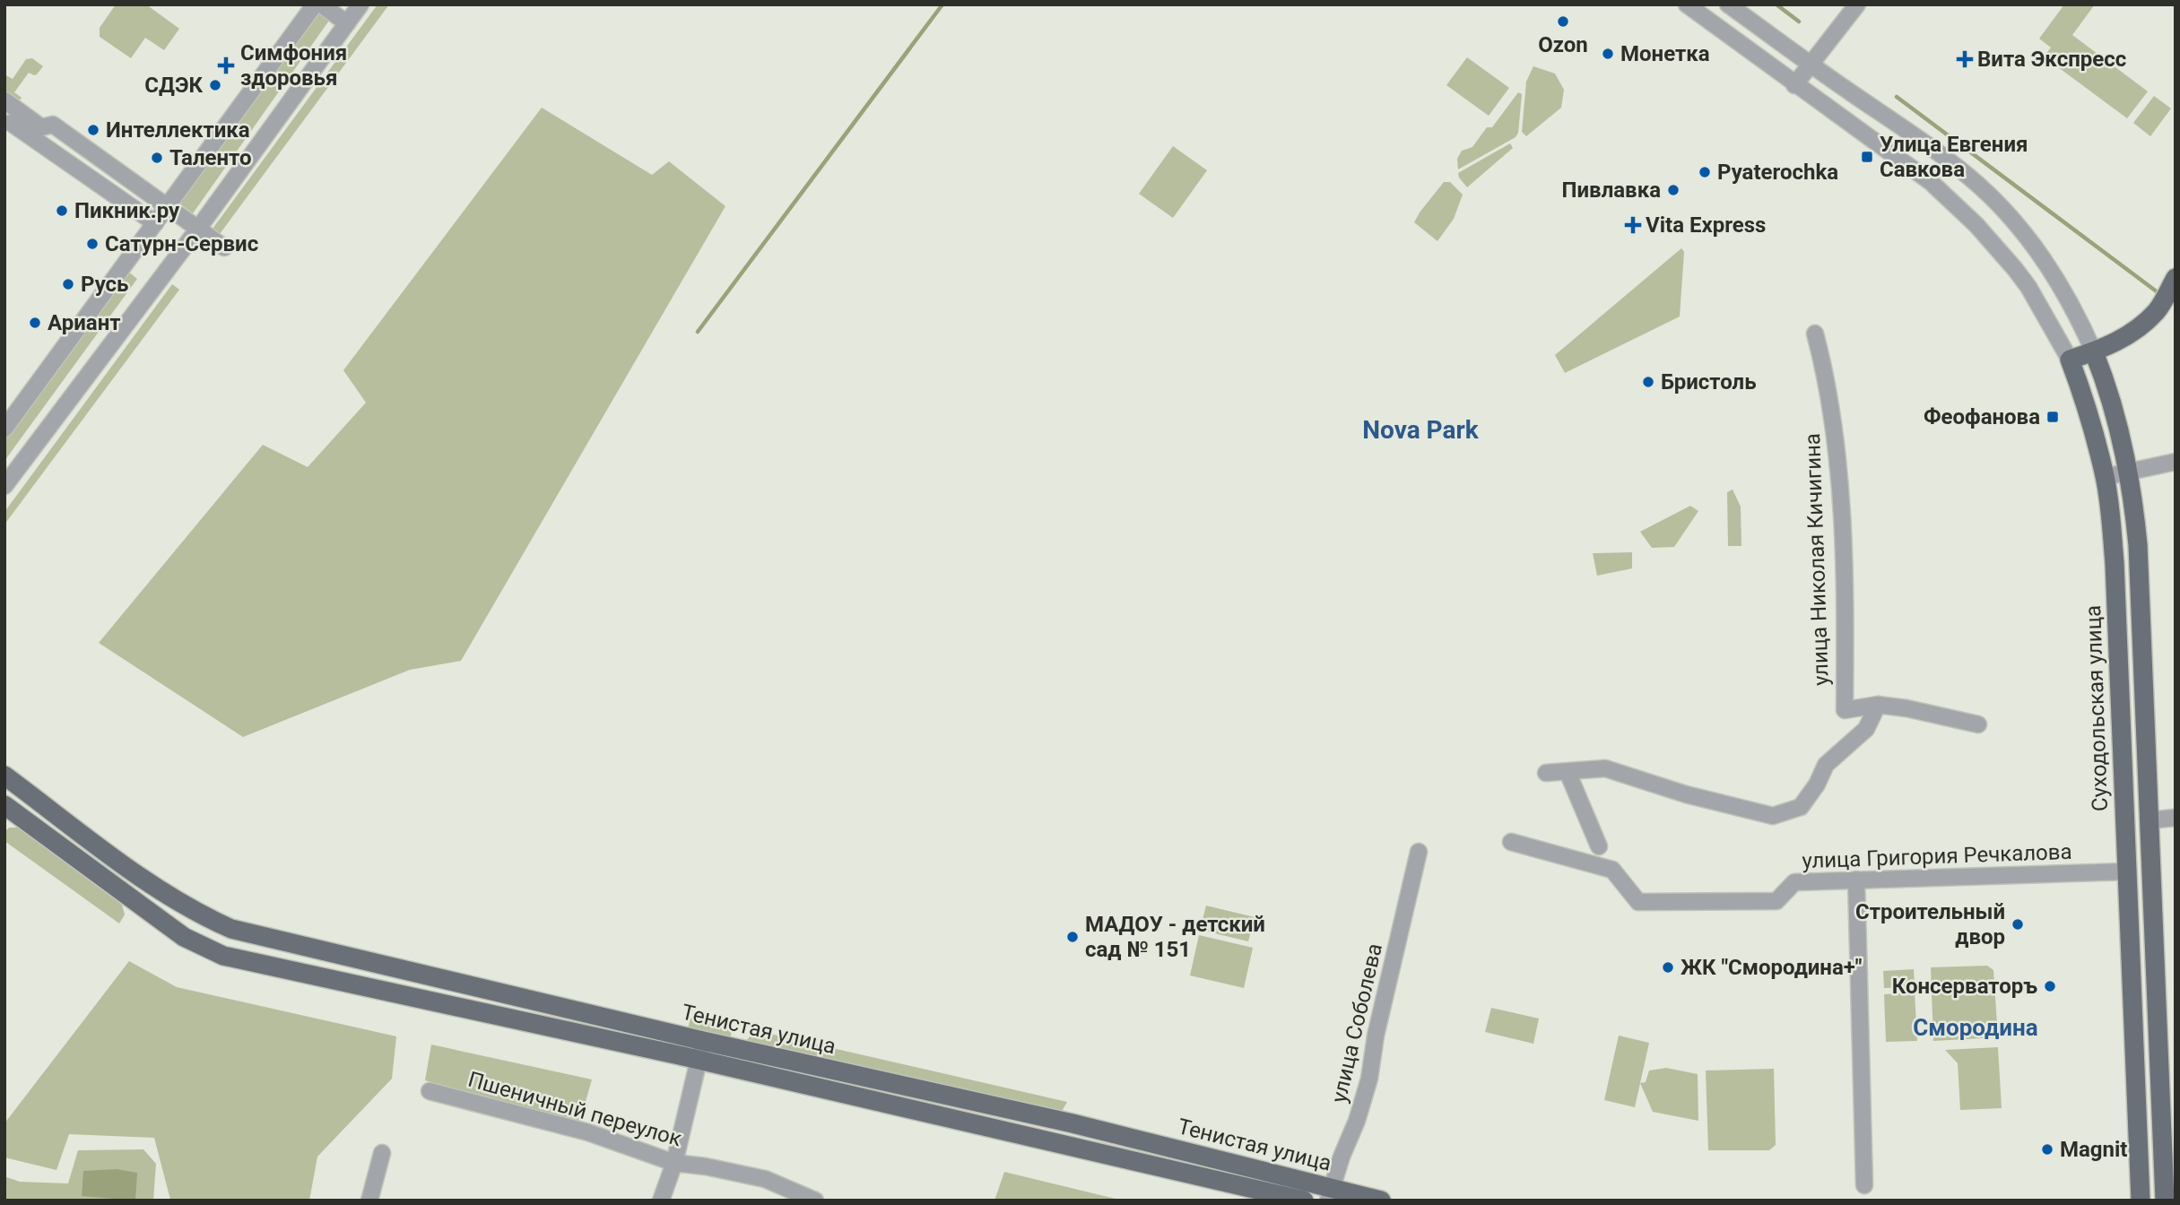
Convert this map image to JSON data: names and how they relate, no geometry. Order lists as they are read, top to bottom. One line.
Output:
{"streets":{"main road":["Суходольская улица","Тенистая улица"],"street":["улица Николая Кичигина","улица Григория Речкалова","улица Соболева","Пшеничный переулок"]},"crossings":[["Суходольская улица","улица Григория Речкалова"],["улица Соболева","Тенистая улица"]],"districts":["Nova Park","Смородина"],"places":{"other":["Ozon","Монетка","СДЭК","Интеллектика","Таленто","Pyaterochka","Пивлавка","Пикник.ру","Сатурн-Сервис","Русь","Ариант","Бристоль","Строительный двор","МАДОУ - детский сад № 151","ЖК \"Смородина+\"","Консерваторъ","Magnit"],"health":["Вита Экспресс","Симфония здоровья","Vita Express"],"transit":["Улица Евгения Савкова","Феофанова"]}}
